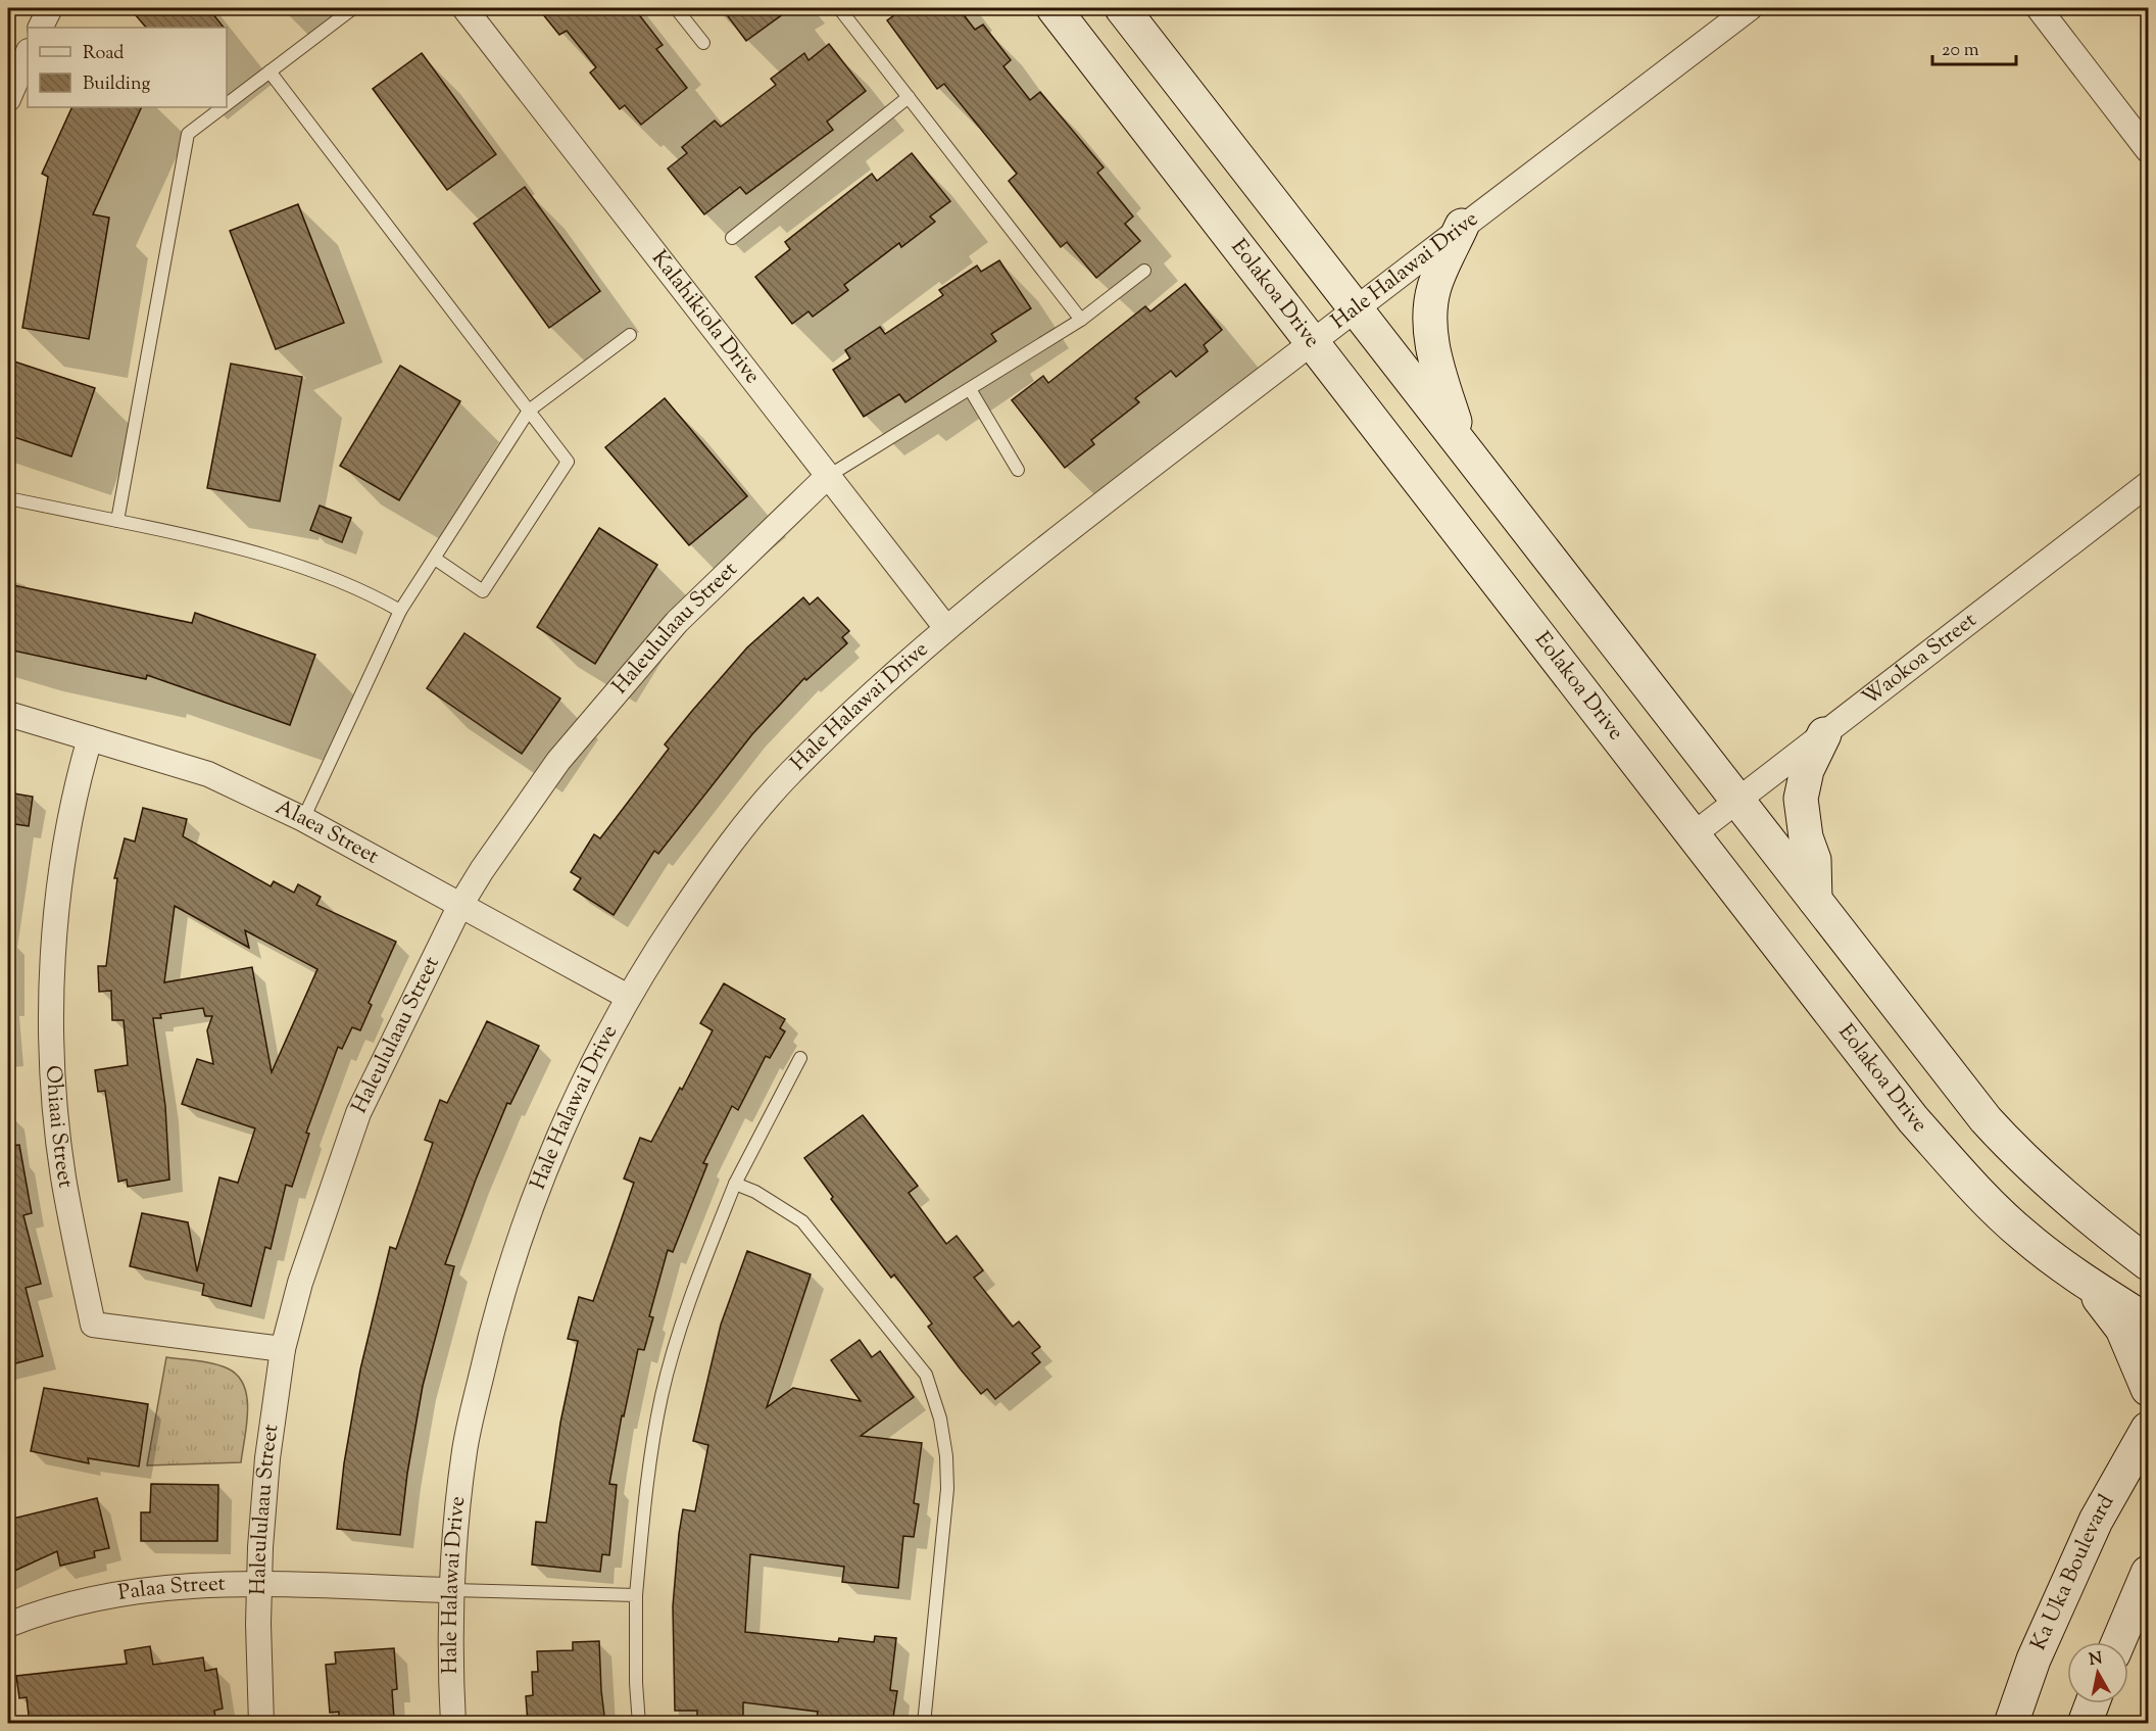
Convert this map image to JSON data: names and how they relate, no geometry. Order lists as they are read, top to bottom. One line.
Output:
{"streets":{"street":["Hale Halawai Drive","Eolakoa Drive","Kalahikiola Drive","Haleululaau Street","Waokoa Street","Alaea Street","Ohiaai Street","Ka Uka Boulevard","Palaa Street"]},"crossings":[["Hale Halawai Drive","Eolakoa Drive"],["Hale Halawai Drive","Kalahikiola Drive"],["Hale Halawai Drive","Alaea Street"],["Hale Halawai Drive","Palaa Street"],["Eolakoa Drive","Waokoa Street"],["Kalahikiola Drive","Haleululaau Street"],["Haleululaau Street","Alaea Street"],["Haleululaau Street","Ohiaai Street"],["Haleululaau Street","Palaa Street"],["Alaea Street","Ohiaai Street"]],"legend":["Road","Building"],"scale_bar":"20 m","north":"top"}
